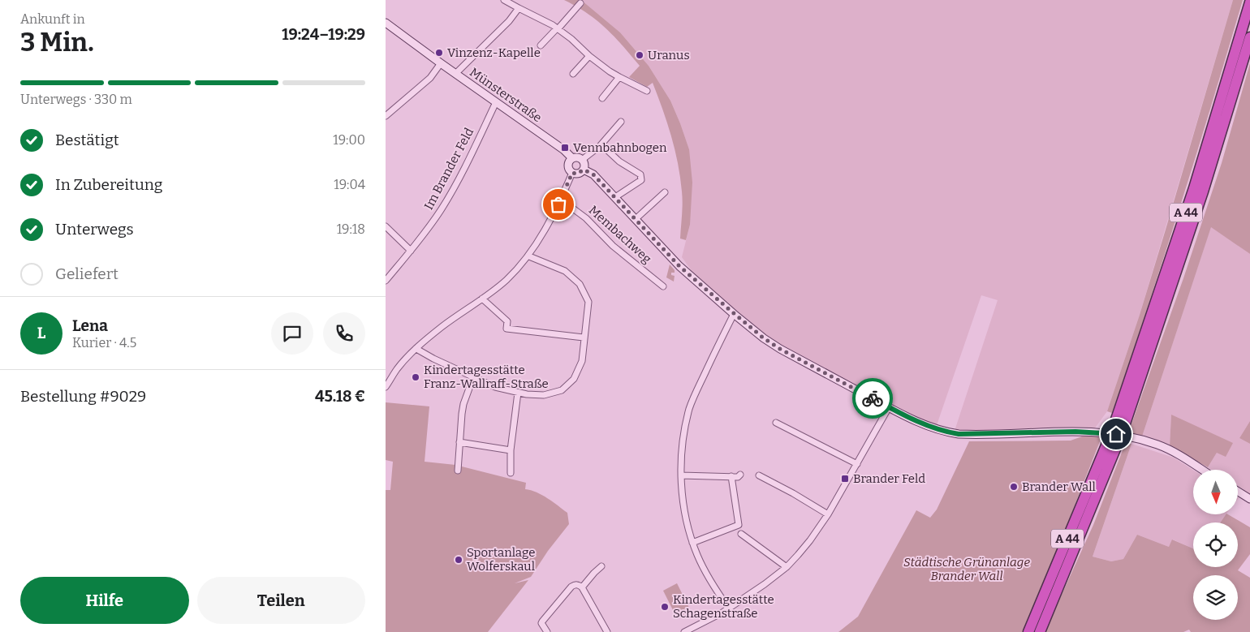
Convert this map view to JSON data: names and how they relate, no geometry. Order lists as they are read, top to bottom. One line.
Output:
{"streets":{"highway":["A 44"],"street":["Münsterstraße","Im Brander Feld","Membachweg"]},"crossings":[["Münsterstraße","Im Brander Feld"]],"parks":["Städtische Grünanlage Brander Wall"],"places":{"other":["Vinzenz-Kapelle","Uranus","Kindertagesstätte Franz-Wallraff-Straße","Brander Wall","Sportanlage Wolferskaul","Kindertagesstätte Schagenstraße"],"transit":["Vennbahnbogen","Brander Feld"]},"north":"bottom","page":{"heading":["3 Min.","Ankunft in","19:24–19:29"],"panel":["Lena","Kurier · 4.5","Bestellung #9029","45.18 €"],"bar":"Unterwegs · 330 m","list":[["Bestätigt","19:00"],["In Zubereitung","19:04"],["Unterwegs","19:18"],"Geliefert"],"round":"L","buttons":["Hilfe","Teilen"]}}
